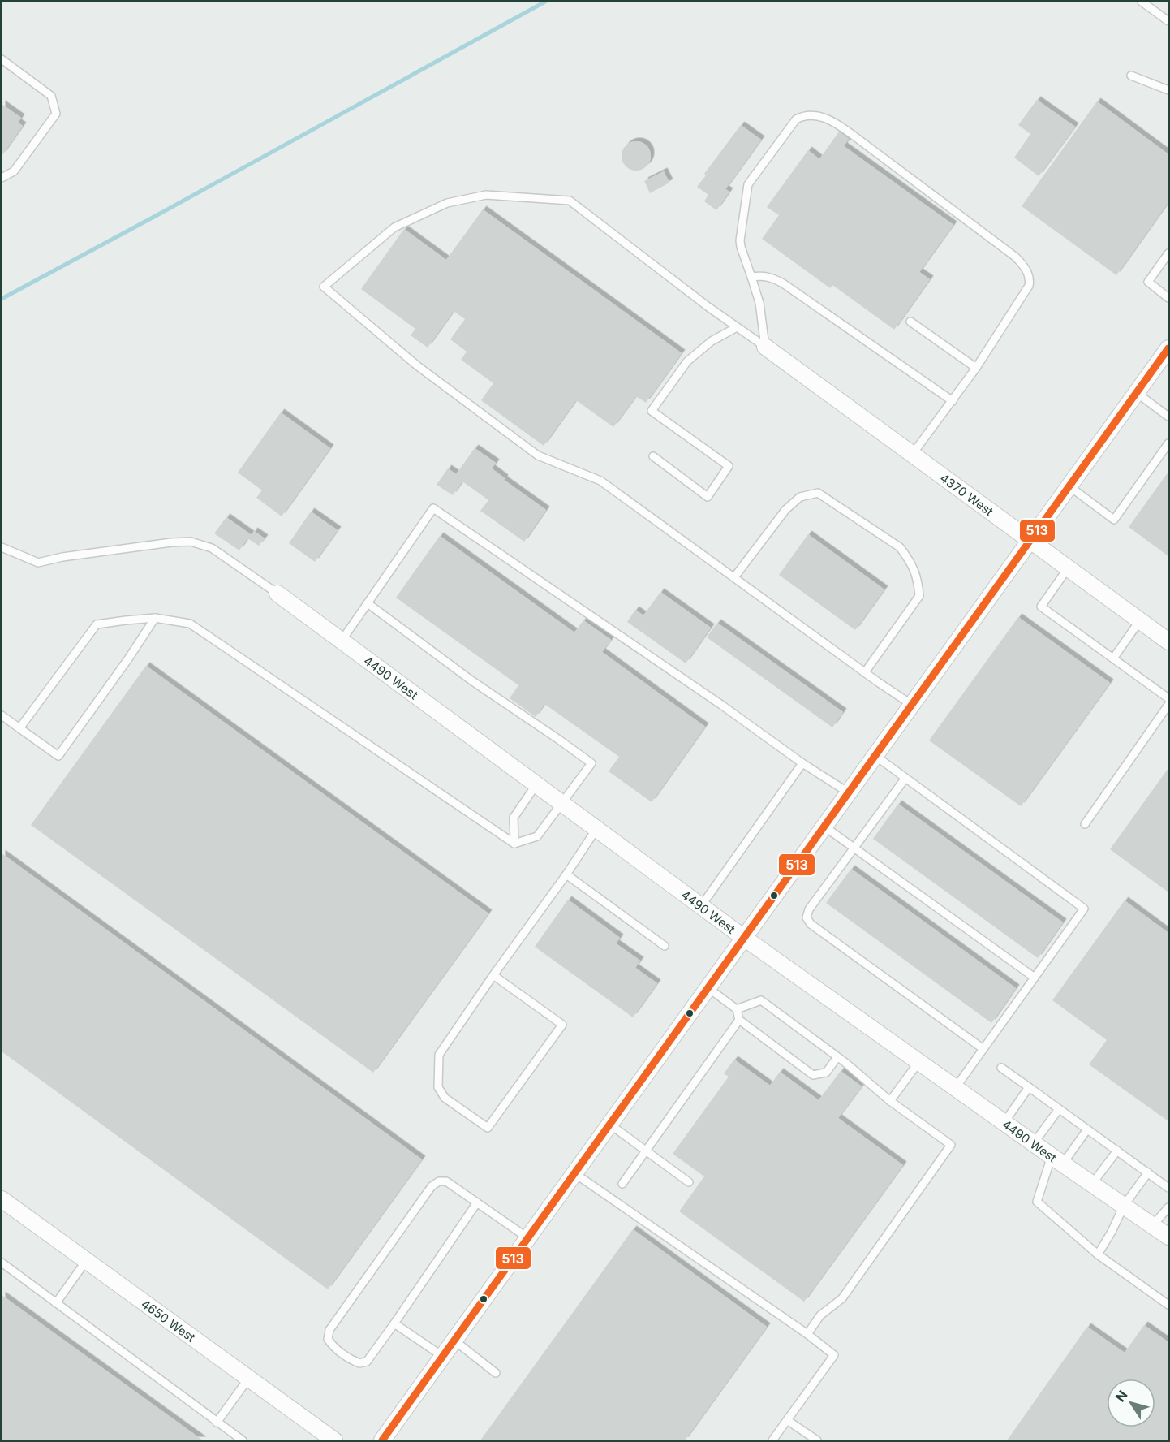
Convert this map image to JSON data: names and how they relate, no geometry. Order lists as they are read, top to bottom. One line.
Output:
{"streets":{"street":["4370 West","4490 West","4650 West"]},"lines":["transit line 513"],"north":"top left"}
